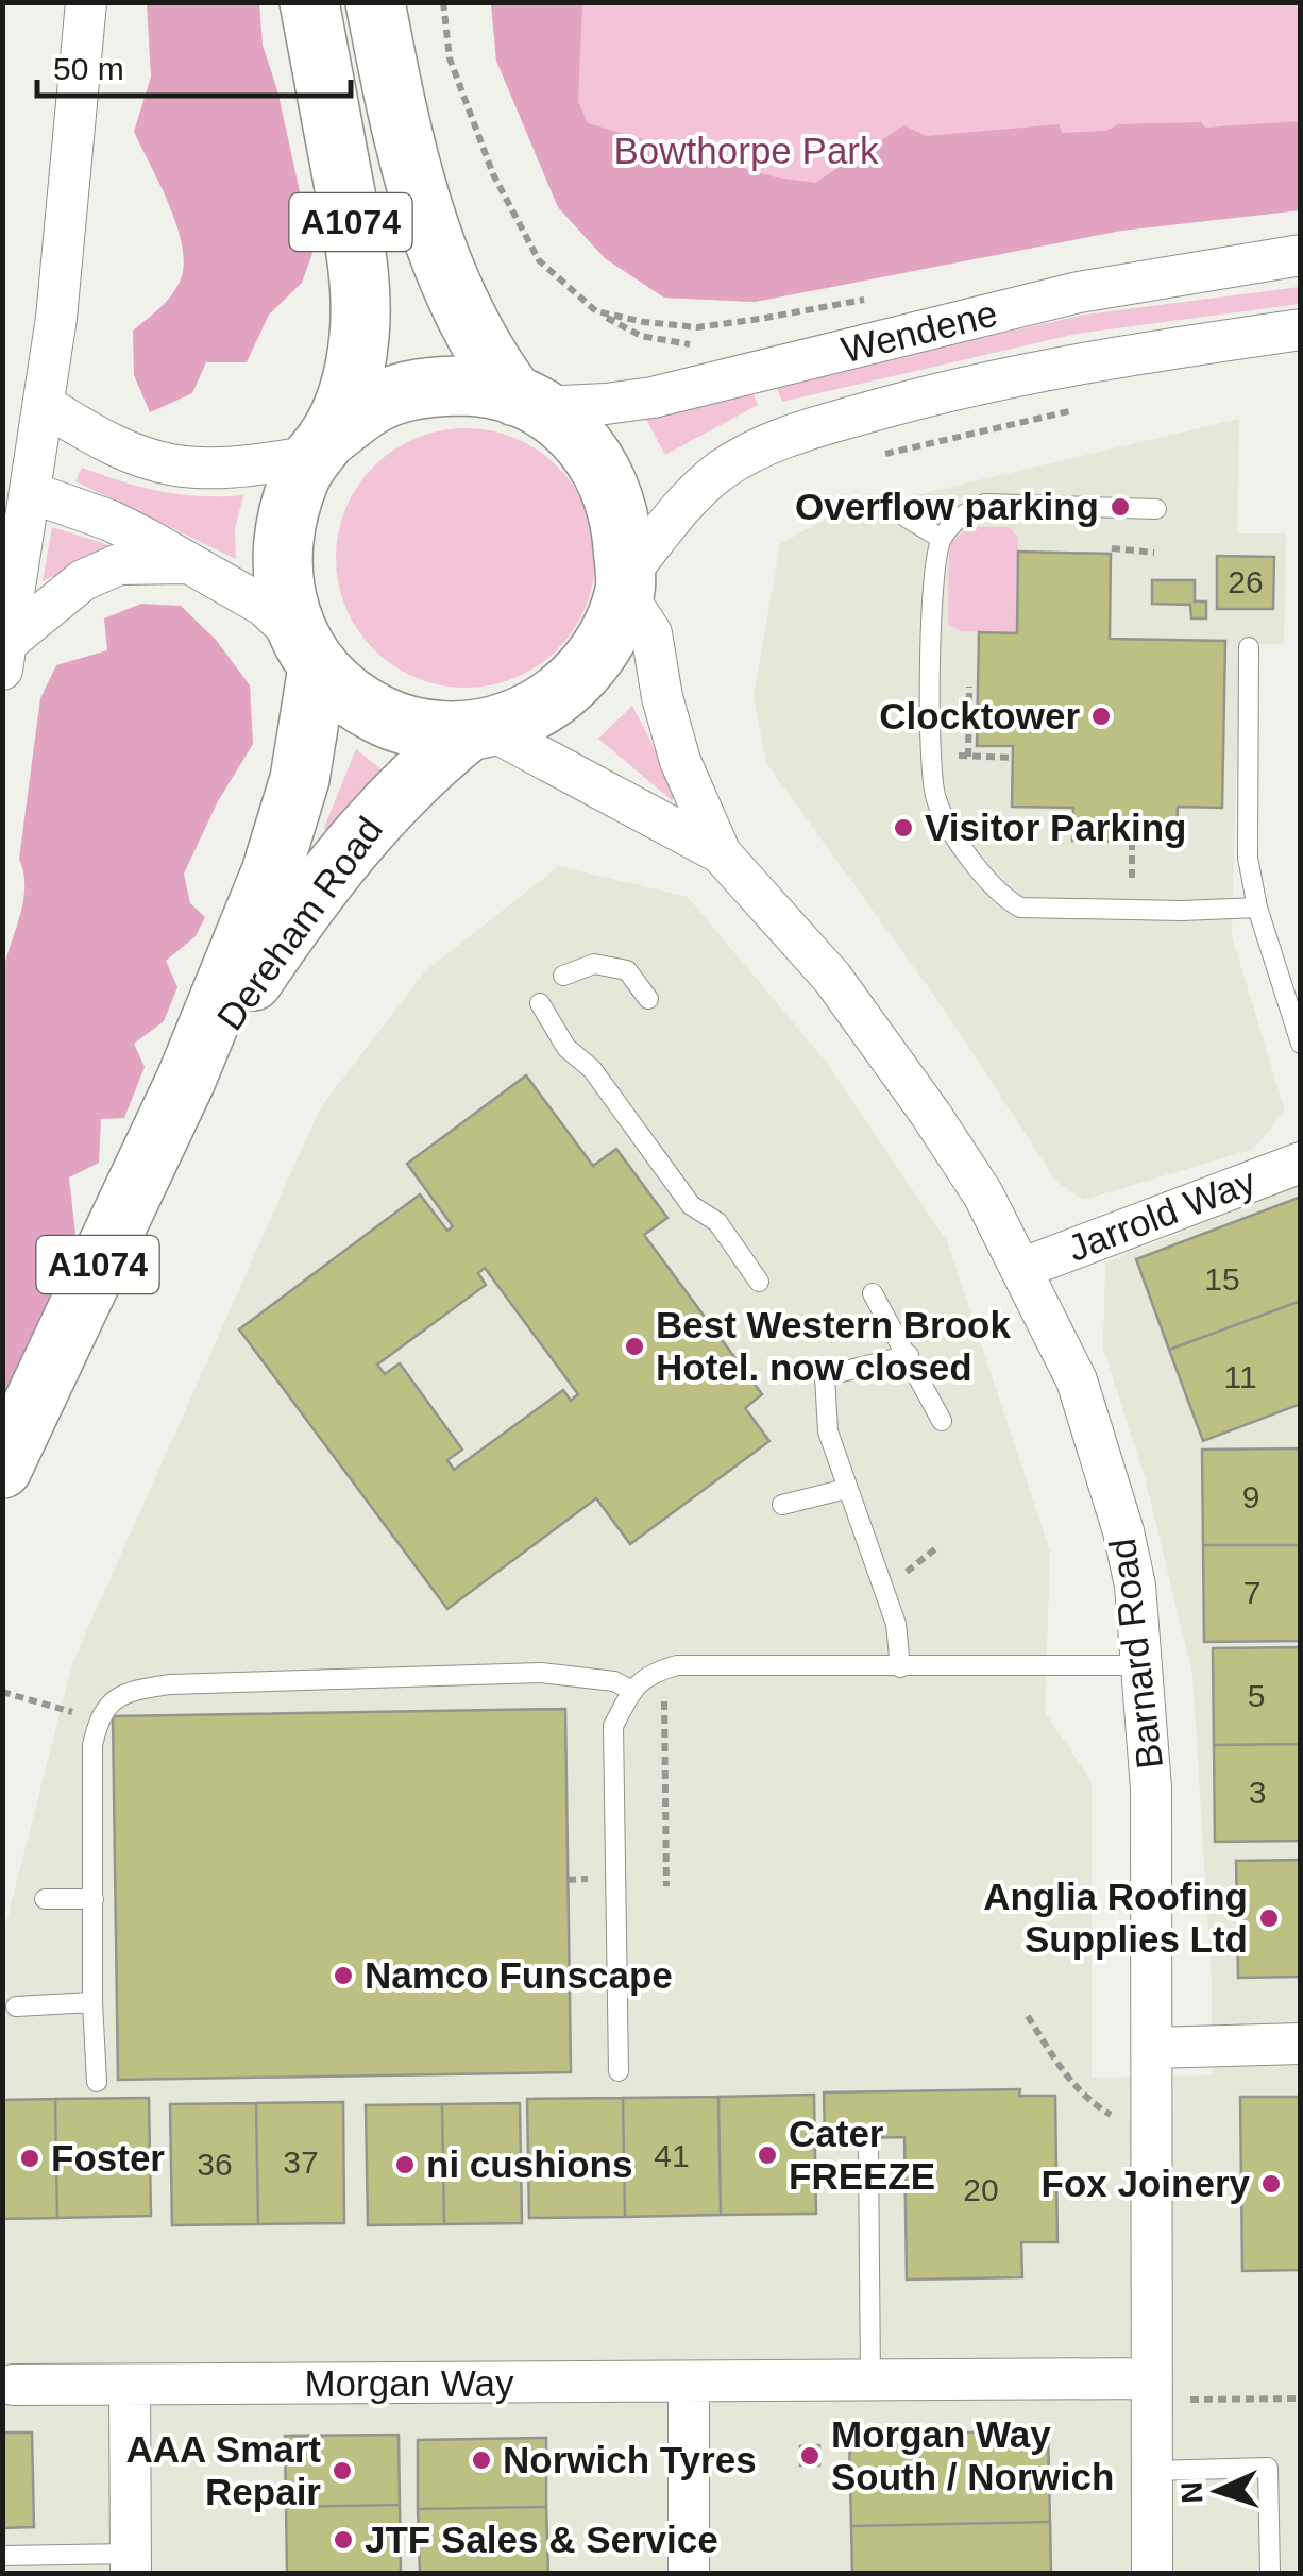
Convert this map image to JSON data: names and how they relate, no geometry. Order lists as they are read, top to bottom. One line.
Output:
{"streets":{"highway":["A1074","Dereham Road"],"street":["Wendene","Jarrold Way","Barnard Road","Morgan Way"]},"crossings":[["Wendene","Dereham Road"],["Wendene","Barnard Road"],["Dereham Road","Barnard Road"],["Jarrold Way","Barnard Road"],["Barnard Road","Morgan Way"]],"parks":["Bowthorpe Park"],"places":["Overflow parking","Clocktower","Visitor Parking","Best Western Brook Hotel. now closed","Anglia Roofing Supplies Ltd","Namco Funscape","Cater FREEZE","Foster","ni cushions","Fox Joinery","Morgan Way South / Norwich","Norwich Tyres","AAA Smart Repair","JTF Sales & Service"],"house_numbers":["26","15","11","9","7","5","3","41","37","36","20"],"scale_bar":"50 m","north":"left"}
